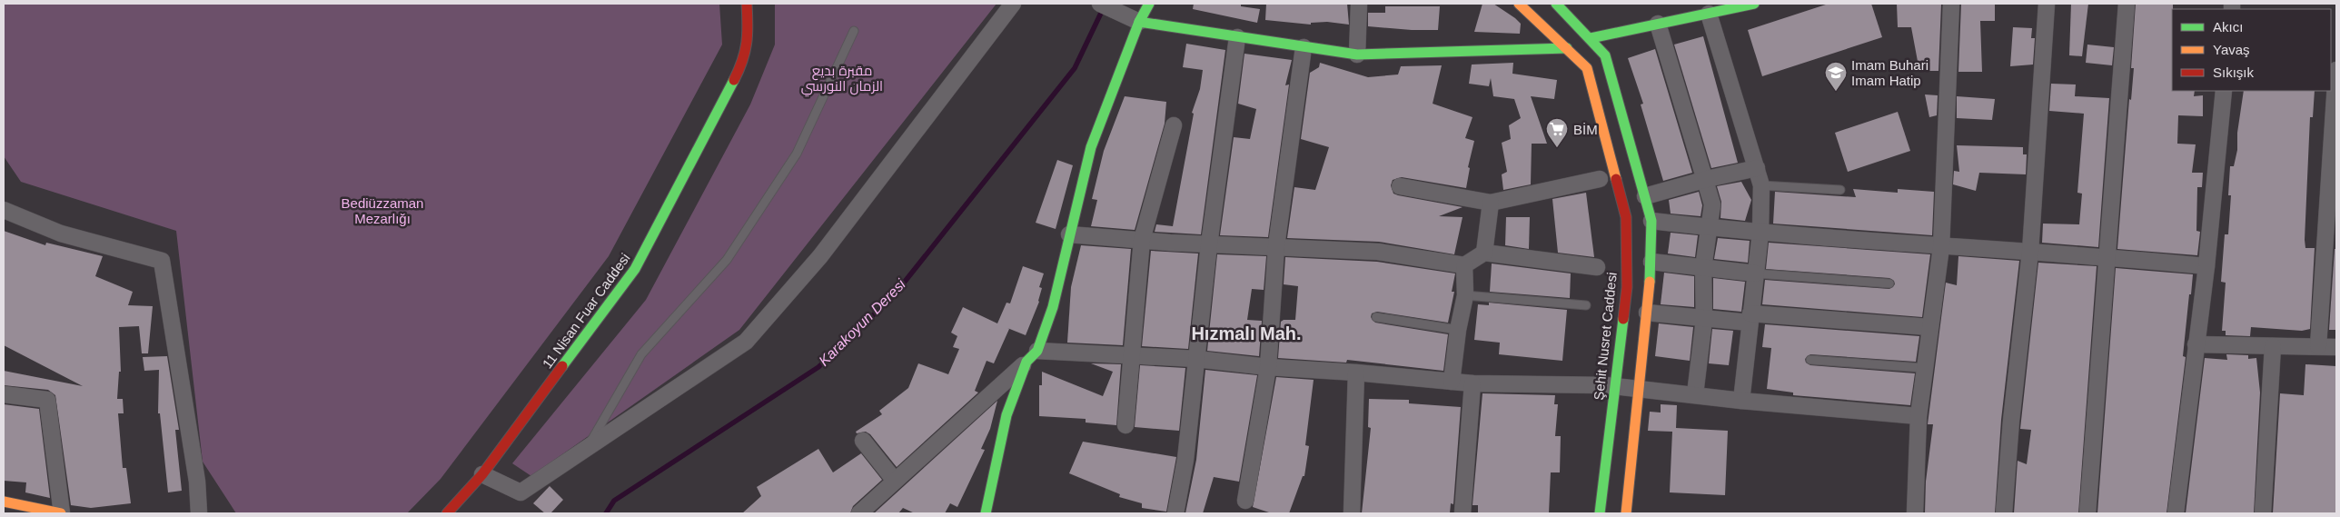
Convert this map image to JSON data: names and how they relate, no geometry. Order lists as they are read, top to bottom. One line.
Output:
{"streets":{"main road":["11 Nisan Fuar Caddesi","Şehit Nusret Caddesi"]},"districts":["Hızmalı Mah."],"water":["Karakoyun Deresi"],"parks":["مقبرة بديع الزمان النورسي","Bediüzzaman Mezarlığı"],"places":{"school or university":["Imam Buhari Imam Hatip"],"supermarket":["BİM"]},"legend":["Akıcı","Yavaş","Sıkışık"]}
